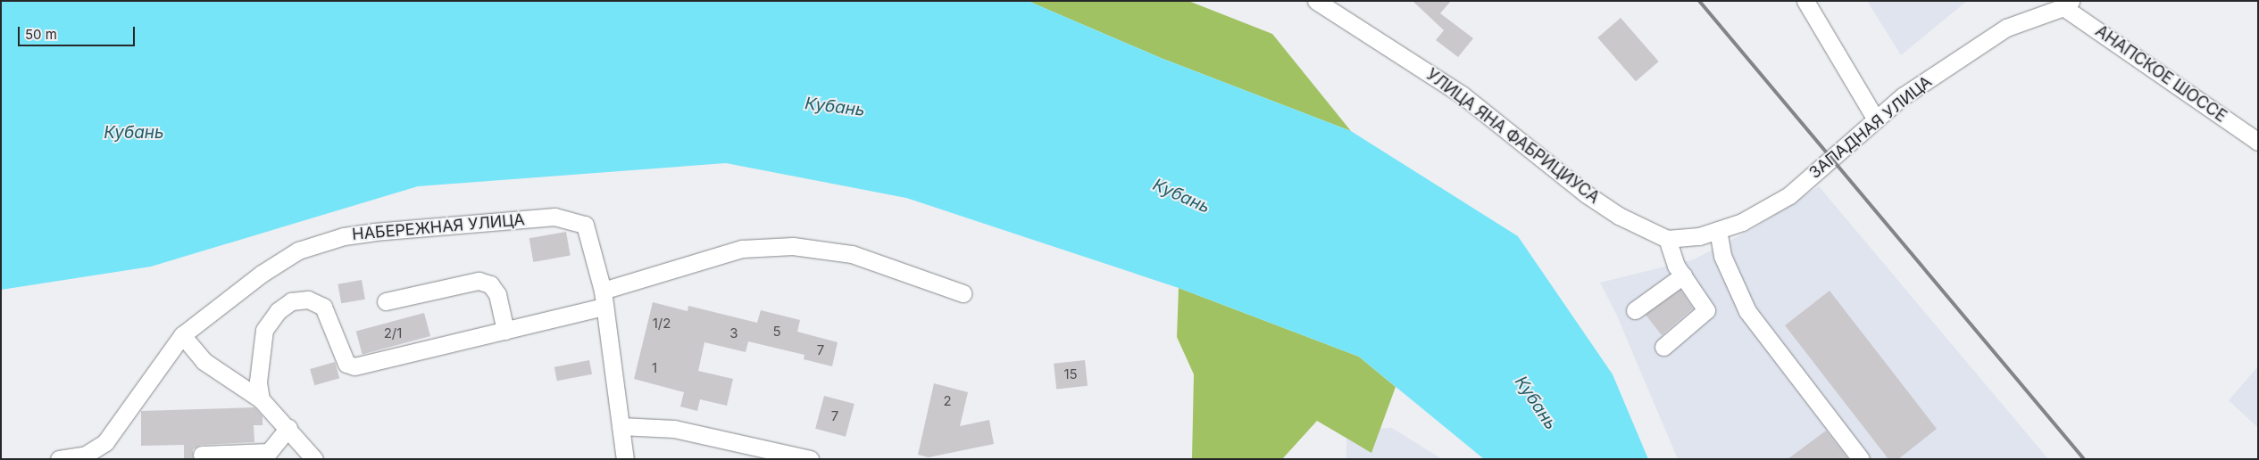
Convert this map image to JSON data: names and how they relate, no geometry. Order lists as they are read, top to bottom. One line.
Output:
{"streets":{"street":["АНАПСКОЕ ШОССЕ","ЗАПАДНАЯ УЛИЦА","УЛИЦА ЯНА ФАБРИЦИУСА","НАБЕРЕЖНАЯ УЛИЦА"]},"crossings":[["АНАПСКОЕ ШОССЕ","ЗАПАДНАЯ УЛИЦА"]],"water":["Кубань"],"house_numbers":["1/2","5","2/1","3","7","1","15","2","7"],"scale_bar":"50 m"}
